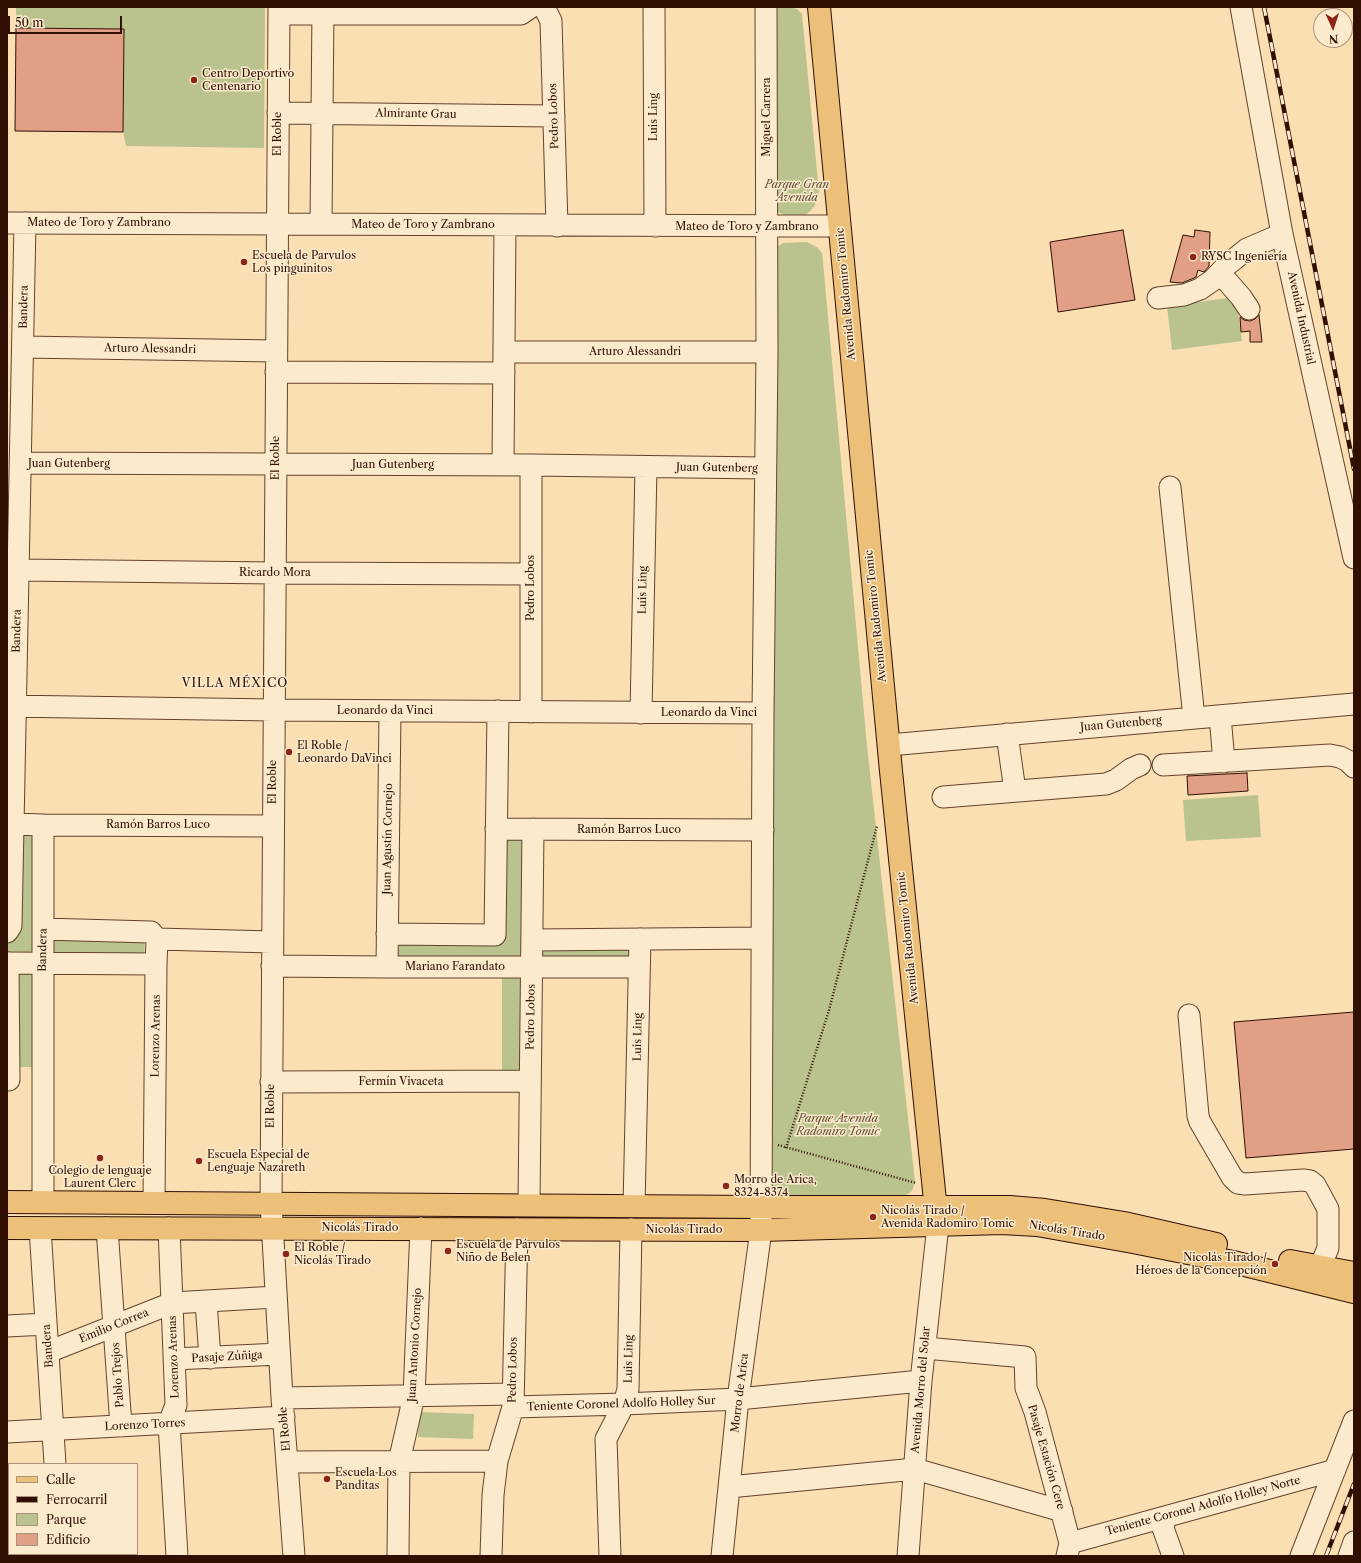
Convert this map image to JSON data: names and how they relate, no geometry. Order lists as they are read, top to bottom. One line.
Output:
{"streets":{"main road":["Avenida Radomiro Tomic","Nicolás Tirado"],"street":["Almirante Grau","Pedro Lobos","Luis Ling","Miguel Carrera","El Roble","Mateo de Toro y Zambrano","Bandera","Avenida Industrial","Arturo Alessandri","Juan Gutenberg","Ricardo Mora","Leonardo da Vinci","Ramón Barros Luco","Juan Agustín Cornejo","Mariano Farandato","Lorenzo Arenas","Fermín Vivaceta","Emilio Correa","Juan Antonio Cornejo","Pasaje Zúñiga","Pablo Trejos","Avenida Morro del Solar","Morro de Arica","Teniente Coronel Adolfo Holley Sur","Lorenzo Torres","Pasaje Estación Cere","Teniente Coronel Adolfo Holley Norte"]},"crossings":[["Almirante Grau","Pedro Lobos"],["Almirante Grau","El Roble"],["Pedro Lobos","Mateo de Toro y Zambrano"],["Pedro Lobos","Juan Gutenberg"],["Pedro Lobos","Ricardo Mora"],["Pedro Lobos","Leonardo da Vinci"],["Pedro Lobos","Ramón Barros Luco"],["Pedro Lobos","Mariano Farandato"],["Pedro Lobos","Fermín Vivaceta"],["Pedro Lobos","Nicolás Tirado"],["Pedro Lobos","Teniente Coronel Adolfo Holley Sur"],["Luis Ling","Mateo de Toro y Zambrano"],["Luis Ling","Juan Gutenberg"],["Luis Ling","Leonardo da Vinci"],["Luis Ling","Mariano Farandato"],["Luis Ling","Nicolás Tirado"],["Luis Ling","Teniente Coronel Adolfo Holley Sur"],["Miguel Carrera","Mateo de Toro y Zambrano"],["El Roble","Mateo de Toro y Zambrano"],["El Roble","Arturo Alessandri"],["El Roble","Juan Gutenberg"],["El Roble","Ricardo Mora"],["El Roble","Leonardo da Vinci"],["El Roble","Ramón Barros Luco"],["El Roble","Mariano Farandato"],["El Roble","Fermín Vivaceta"],["El Roble","Nicolás Tirado"],["El Roble","Emilio Correa"],["El Roble","Pasaje Zúñiga"],["El Roble","Teniente Coronel Adolfo Holley Sur"],["El Roble","Lorenzo Torres"],["Mateo de Toro y Zambrano","Avenida Radomiro Tomic"],["Mateo de Toro y Zambrano","Bandera"],["Avenida Radomiro Tomic","Juan Gutenberg"],["Avenida Radomiro Tomic","Nicolás Tirado"],["Avenida Radomiro Tomic","Avenida Morro del Solar"],["Bandera","Arturo Alessandri"],["Bandera","Juan Gutenberg"],["Bandera","Ricardo Mora"],["Bandera","Leonardo da Vinci"],["Bandera","Ramón Barros Luco"],["Bandera","Nicolás Tirado"],["Bandera","Emilio Correa"],["Bandera","Lorenzo Torres"],["Leonardo da Vinci","Juan Agustín Cornejo"],["Juan Agustín Cornejo","Mariano Farandato"],["Lorenzo Arenas","Nicolás Tirado"],["Lorenzo Arenas","Emilio Correa"],["Lorenzo Arenas","Pasaje Zúñiga"],["Lorenzo Arenas","Lorenzo Torres"],["Nicolás Tirado","Juan Antonio Cornejo"],["Nicolás Tirado","Pablo Trejos"],["Nicolás Tirado","Avenida Morro del Solar"],["Nicolás Tirado","Morro de Arica"],["Emilio Correa","Pablo Trejos"],["Juan Antonio Cornejo","Teniente Coronel Adolfo Holley Sur"],["Pablo Trejos","Lorenzo Torres"],["Avenida Morro del Solar","Teniente Coronel Adolfo Holley Sur"],["Avenida Morro del Solar","Pasaje Estación Cere"],["Morro de Arica","Teniente Coronel Adolfo Holley Sur"],["Teniente Coronel Adolfo Holley Sur","Lorenzo Torres"],["Pasaje Estación Cere","Teniente Coronel Adolfo Holley Norte"]],"districts":["VILLA MÉXICO"],"parks":["Parque Gran Avenida","Parque Avenida Radomiro Tomic"],"places":["Centro Deportivo Centenario","RYSC Ingeniería","Escuela de Parvulos Los pinguinitos","El Roble / Leonardo DaVinci","Colegio de lenguaje Laurent Clerc","Escuela Especial de Lenguaje Nazareth","Morro de Arica, 8324-8374","Nicolás Tirado / Avenida Radomiro Tomic","Escuela de Párvulos Niño de Belen","El Roble / Nicolás Tirado","Nicolás Tirado / Héroes de la Concepción","Escuela Los Panditas"],"legend":["Calle","Ferrocarril","Parque","Edificio"],"scale_bar":"50 m","north":"bottom"}
